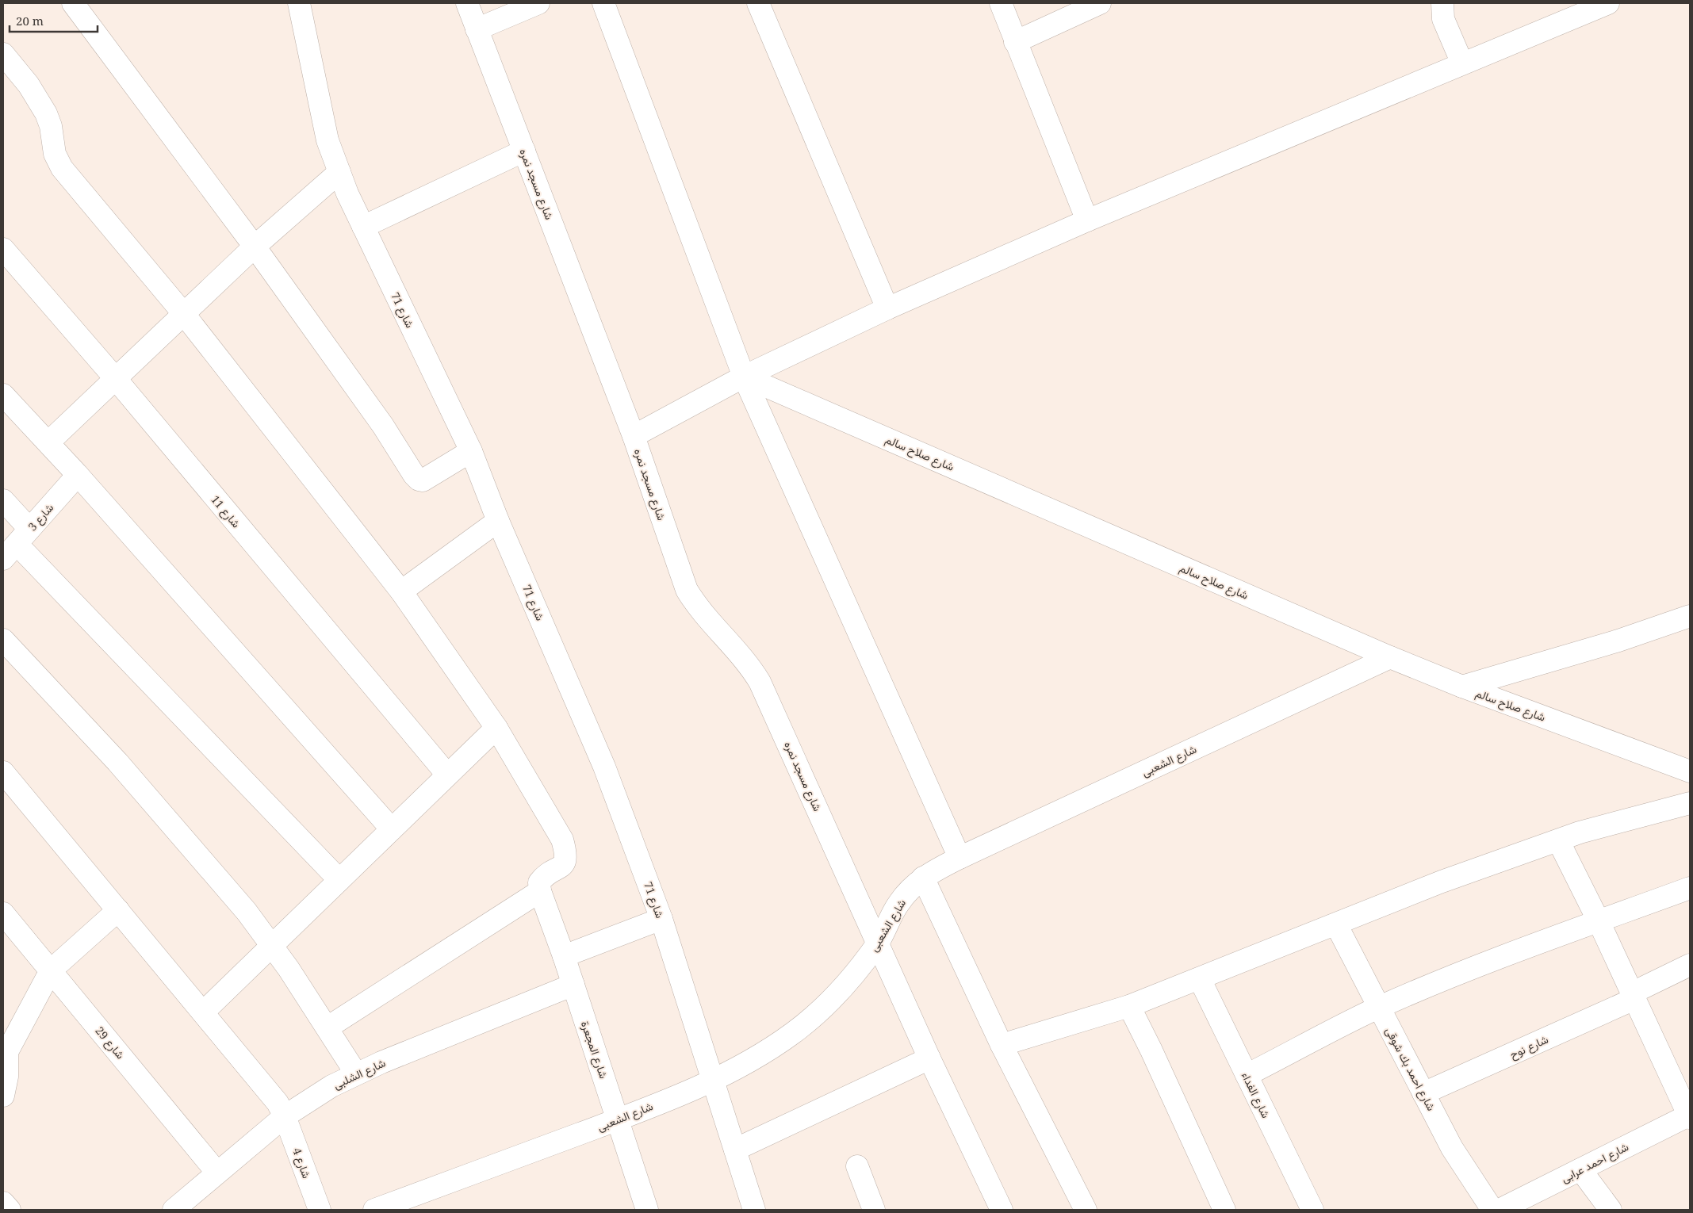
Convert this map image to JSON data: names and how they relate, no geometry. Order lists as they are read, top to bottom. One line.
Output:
{"streets":{"street":["شارع مسجد نمره","شارع 71","شارع صلاح سالم","شارع 11","شارع 3","شارع الشعبى","شارع 29","شارع نوح","شارع المجعرة","شارع احمد بك شوقى","شارع الشلبى","شارع الفداء","شارع احمد عرابى","شارع 4"]},"crossings":[["شارع مسجد نمره","شارع الشعبى"],["شارع 71","شارع الشعبى"],["شارع صلاح سالم","شارع الشعبى"],["شارع الشعبى","شارع المجعرة"],["شارع 29","شارع الشلبى"],["شارع نوح","شارع احمد بك شوقى"],["شارع المجعرة","شارع الشلبى"],["شارع الشلبى","شارع 4"]],"scale_bar":"20 m"}
